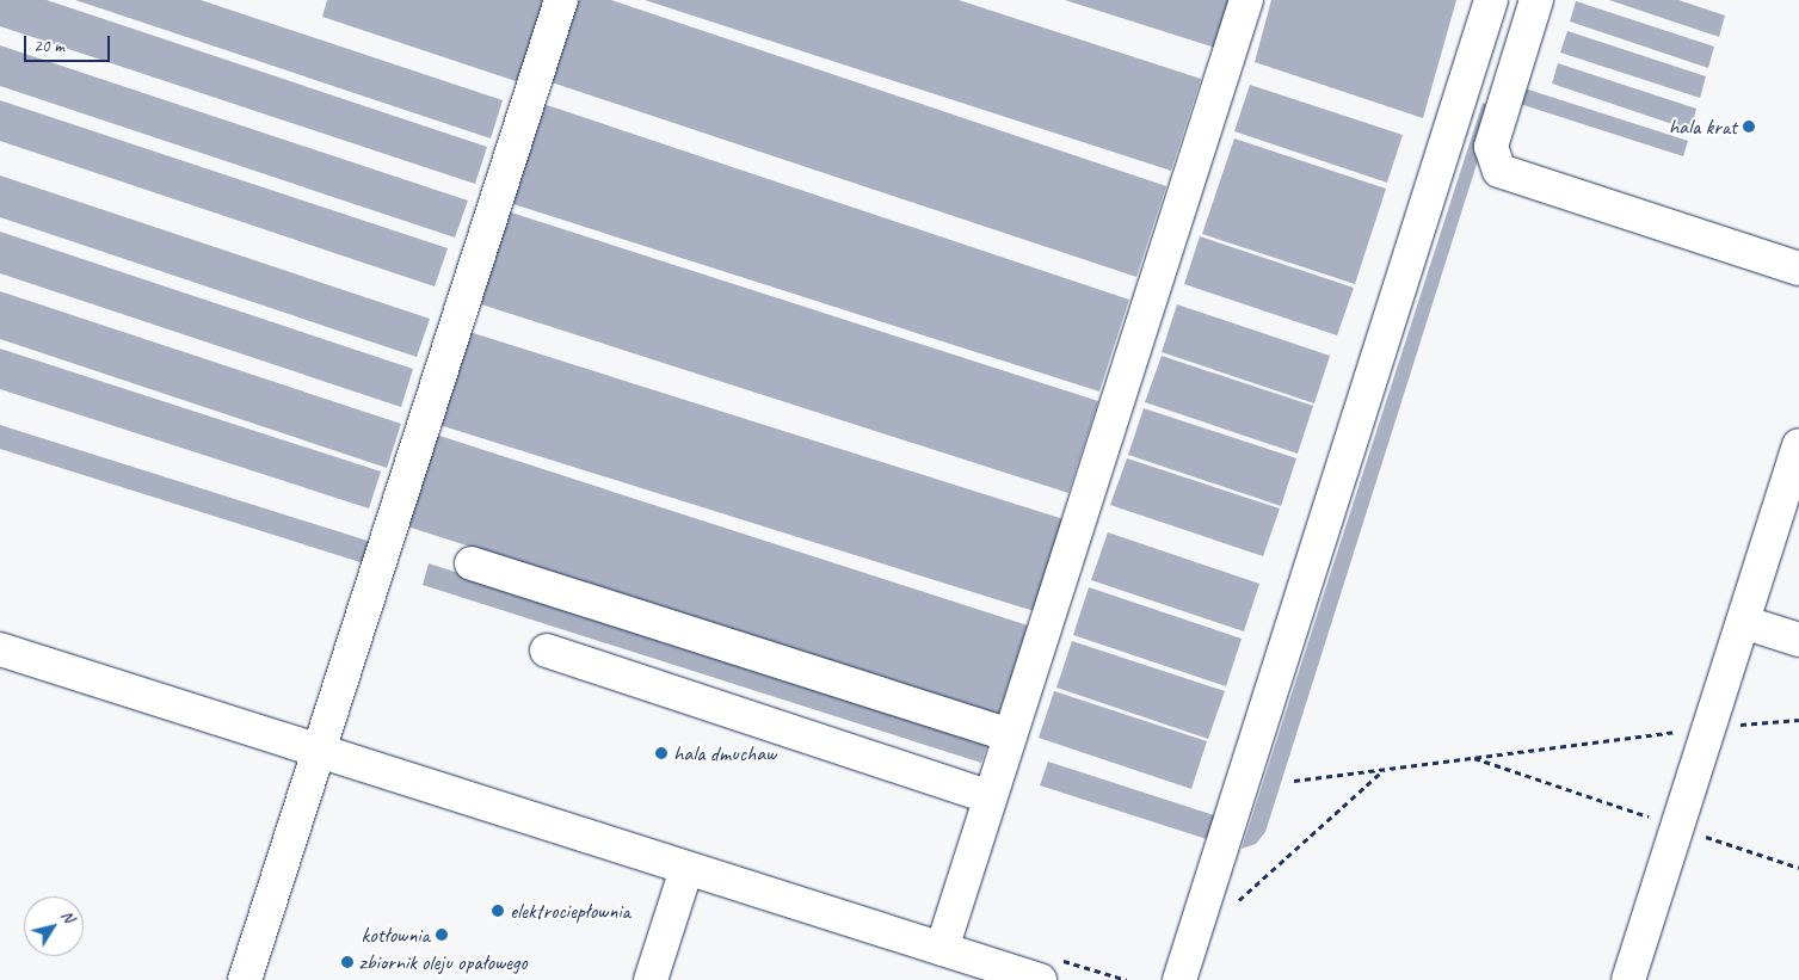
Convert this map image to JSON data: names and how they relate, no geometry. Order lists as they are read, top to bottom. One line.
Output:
{"places":["hala krat","hala dmuchaw","elektrociepłownia","kotłownia","zbiornik oleju opałowego"],"scale_bar":"20 m","north":"top right"}
